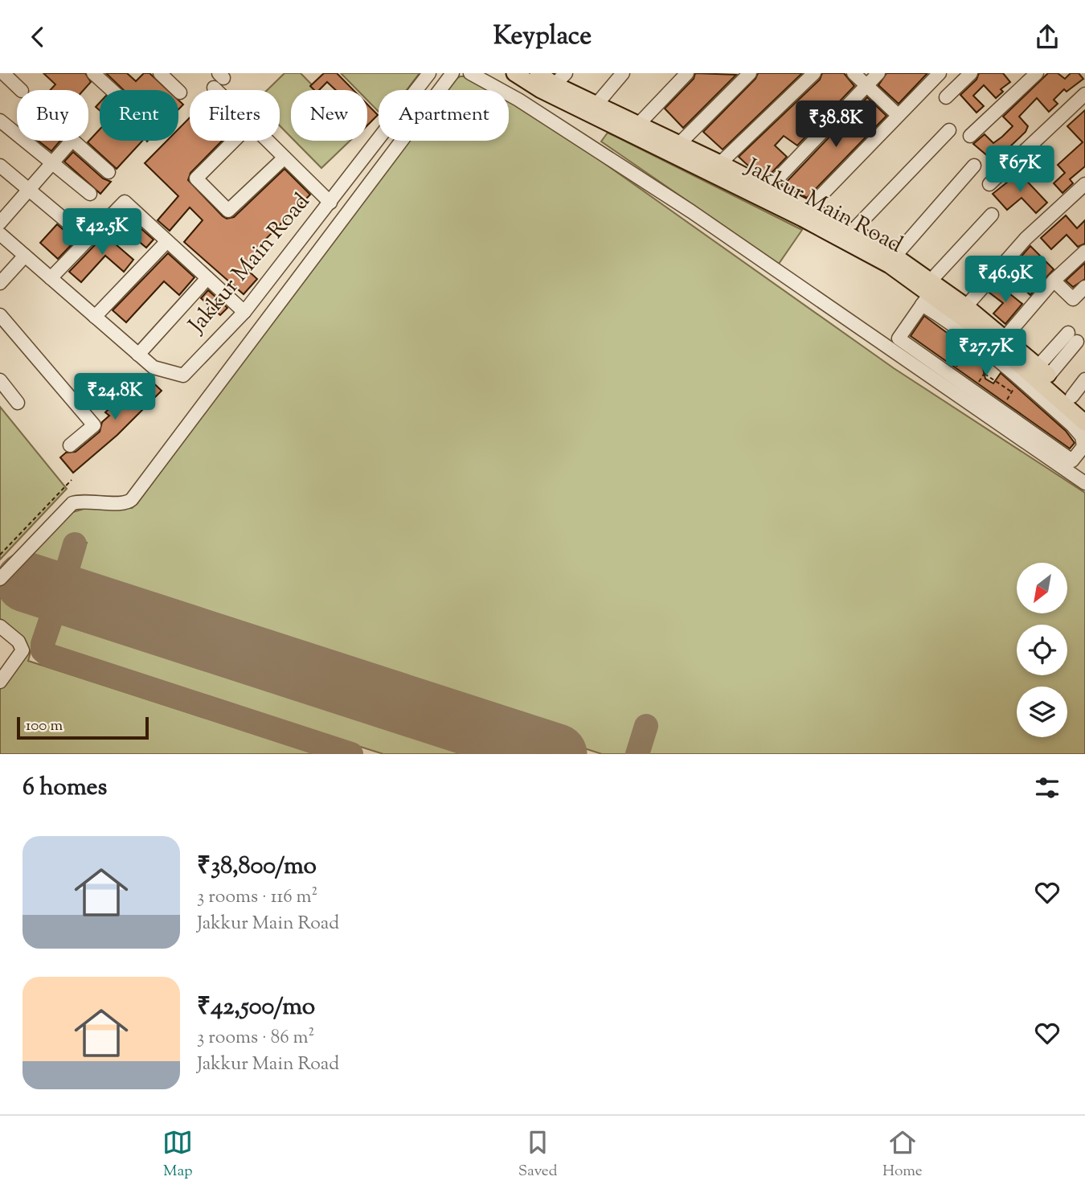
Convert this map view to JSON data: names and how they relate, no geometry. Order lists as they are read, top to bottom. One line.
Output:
{"streets":{"main road":["Jakkur Main Road"]},"scale_bar":"100 m","north":"bottom left","page":{"header":"Keyplace","chip":["Buy","Rent","Filters","New","Apartment"],"price":["₹38.8K","₹67K","₹42.5K","₹46.9K","₹27.7K","₹24.8K"],"scale":"100 m","heading":"6 homes","list":[{"name":"₹38,800/mo","note":"3 rooms · 116 m² · Jakkur Main Road"},{"name":"₹42,500/mo","note":"3 rooms · 86 m² · Jakkur Main Road"}],"tabs":["Map","Saved","Home"]}}
